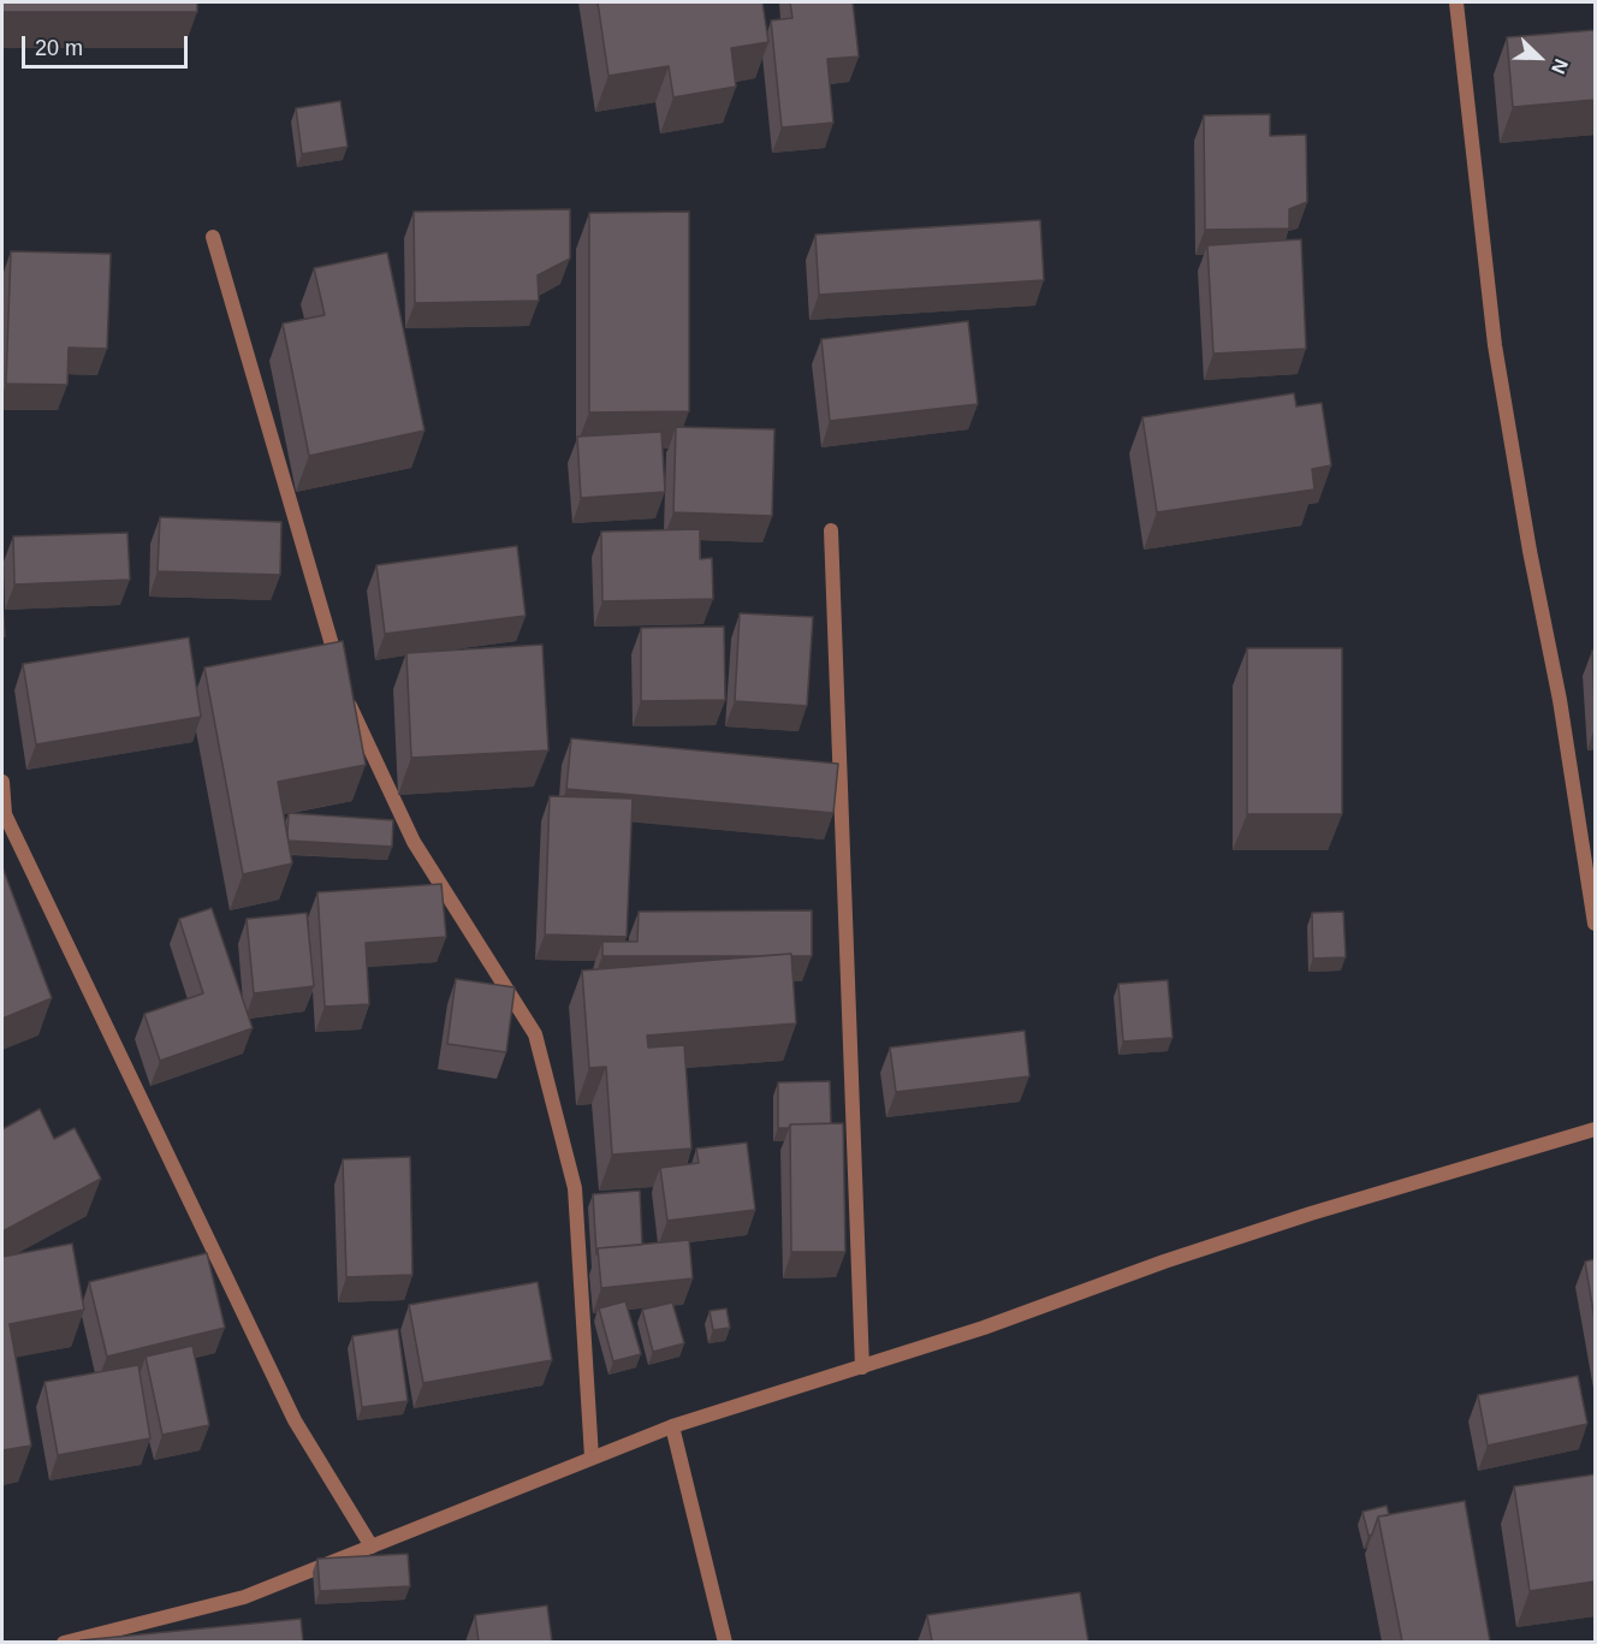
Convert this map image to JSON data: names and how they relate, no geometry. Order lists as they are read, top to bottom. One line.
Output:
{"scale_bar":"20 m","north":"bottom right"}
